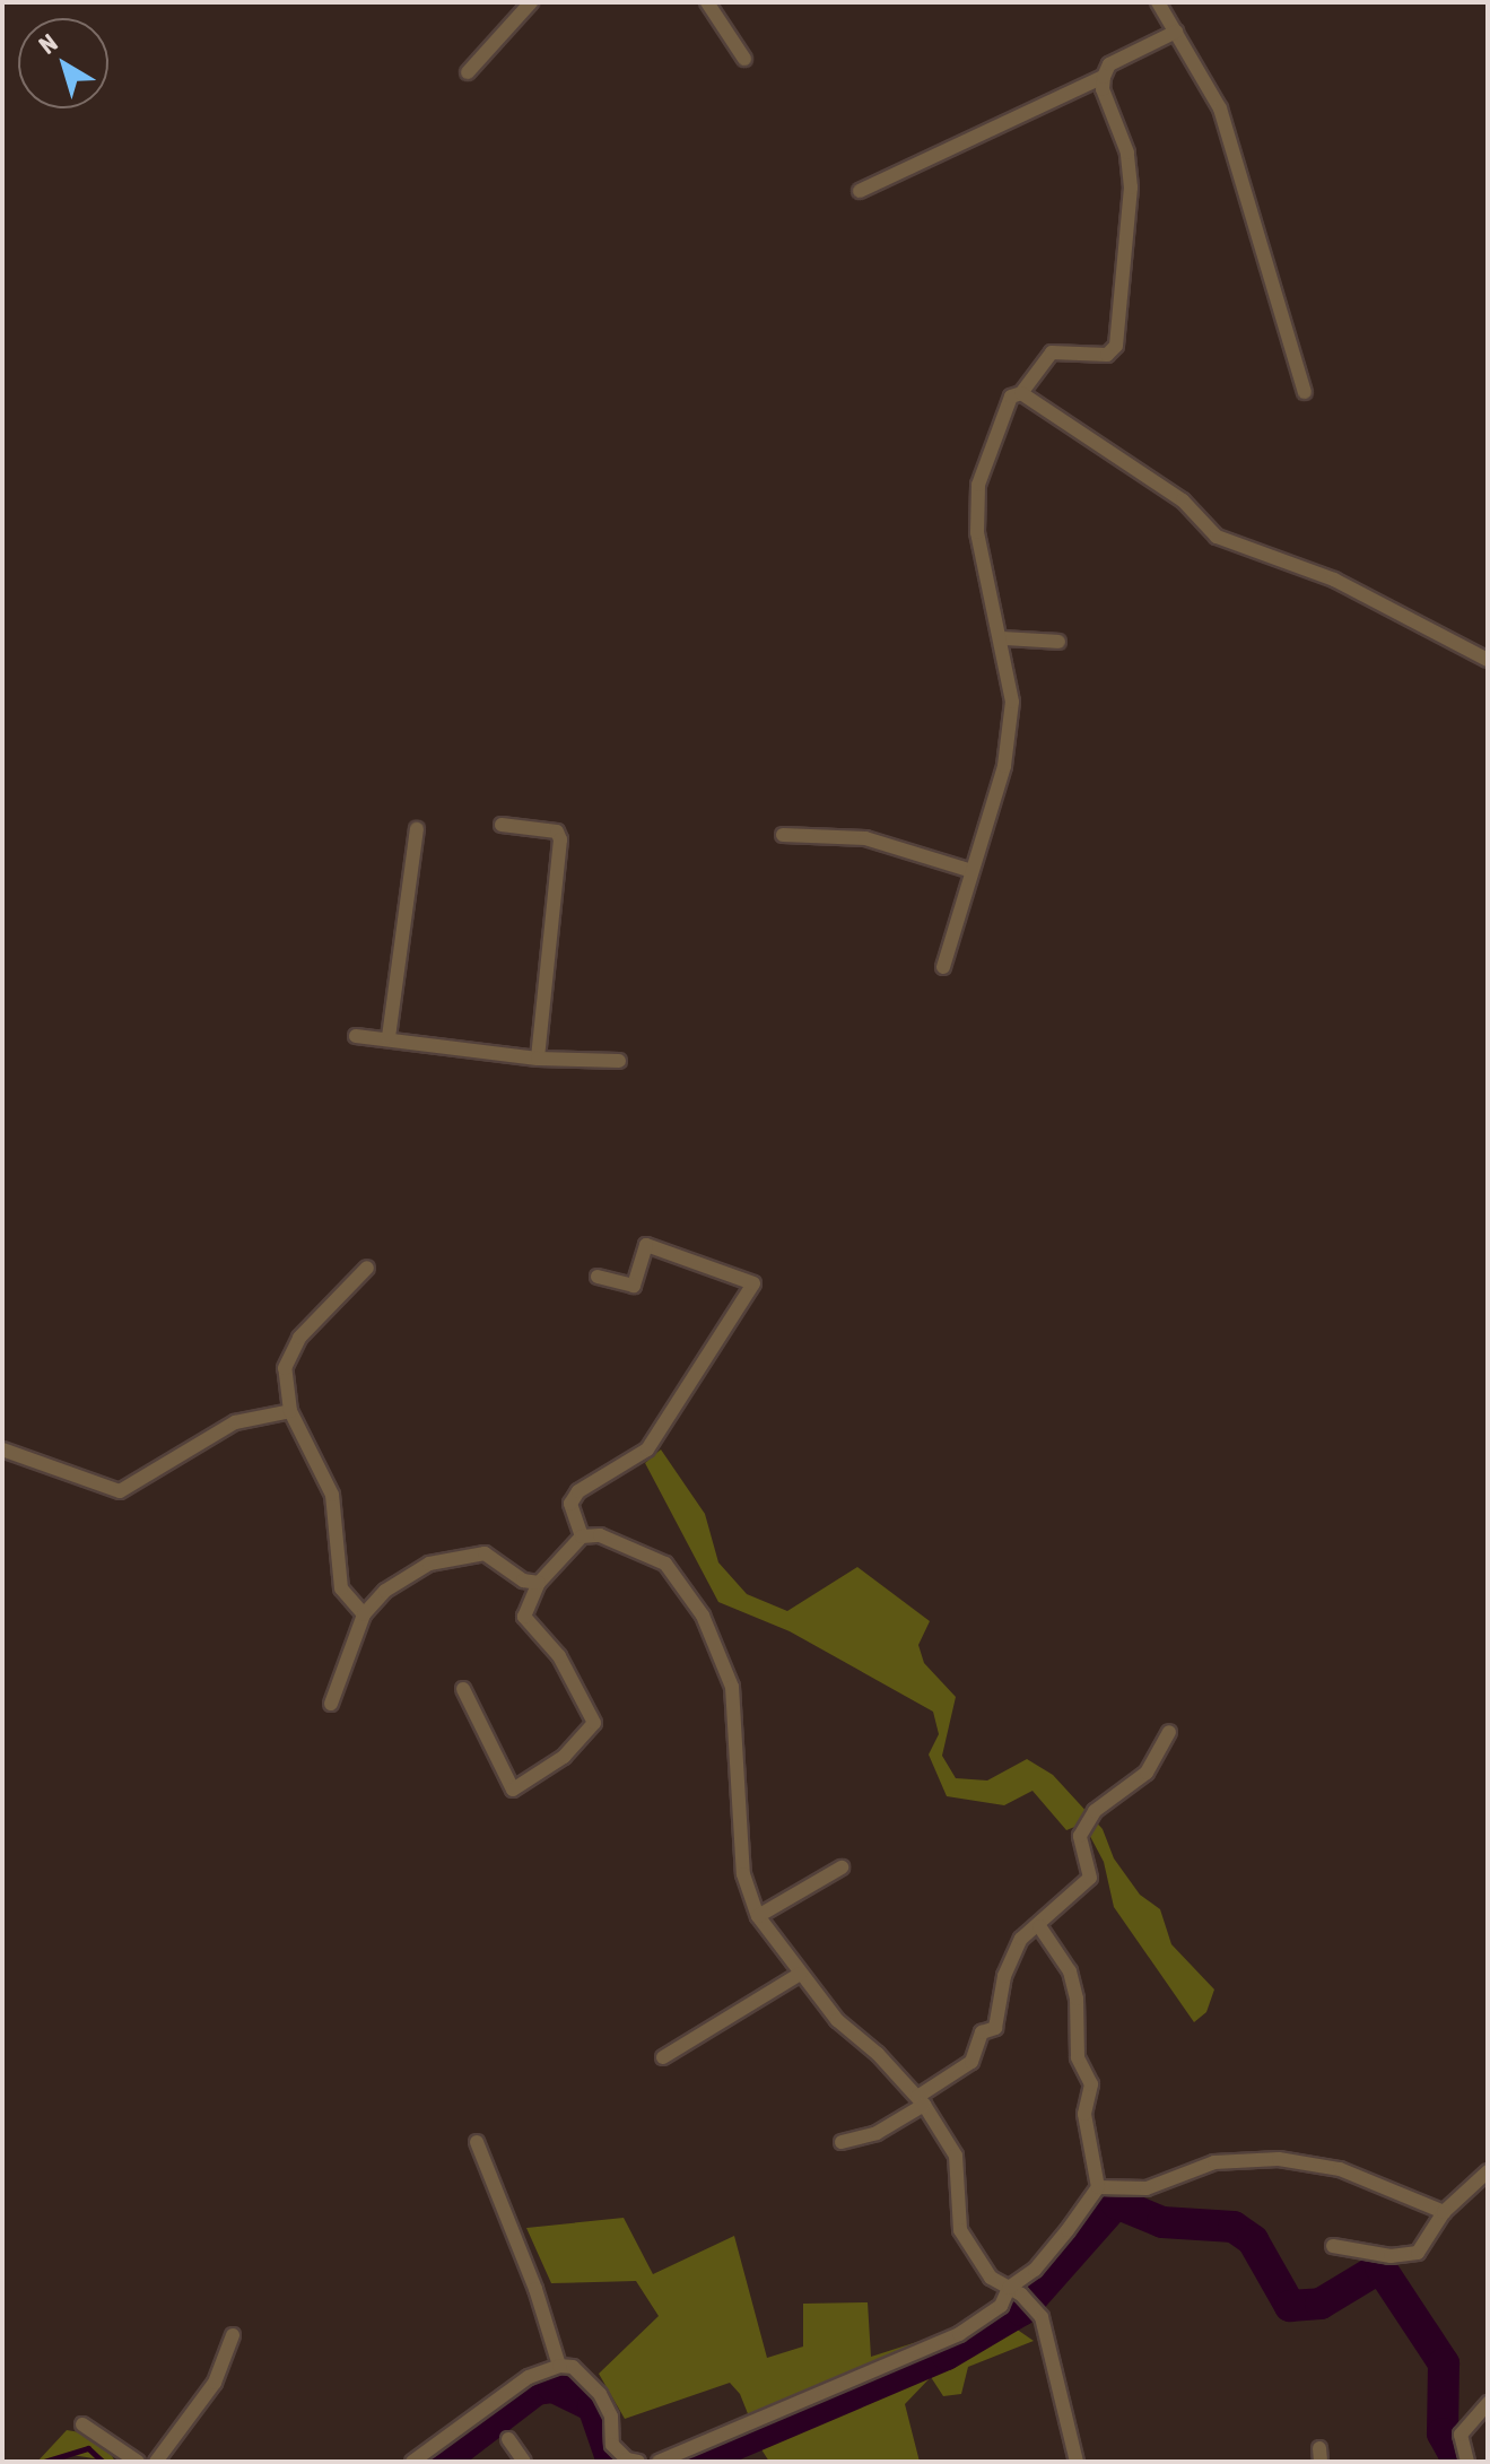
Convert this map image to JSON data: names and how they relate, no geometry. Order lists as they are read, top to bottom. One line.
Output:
{"north":"top left"}
